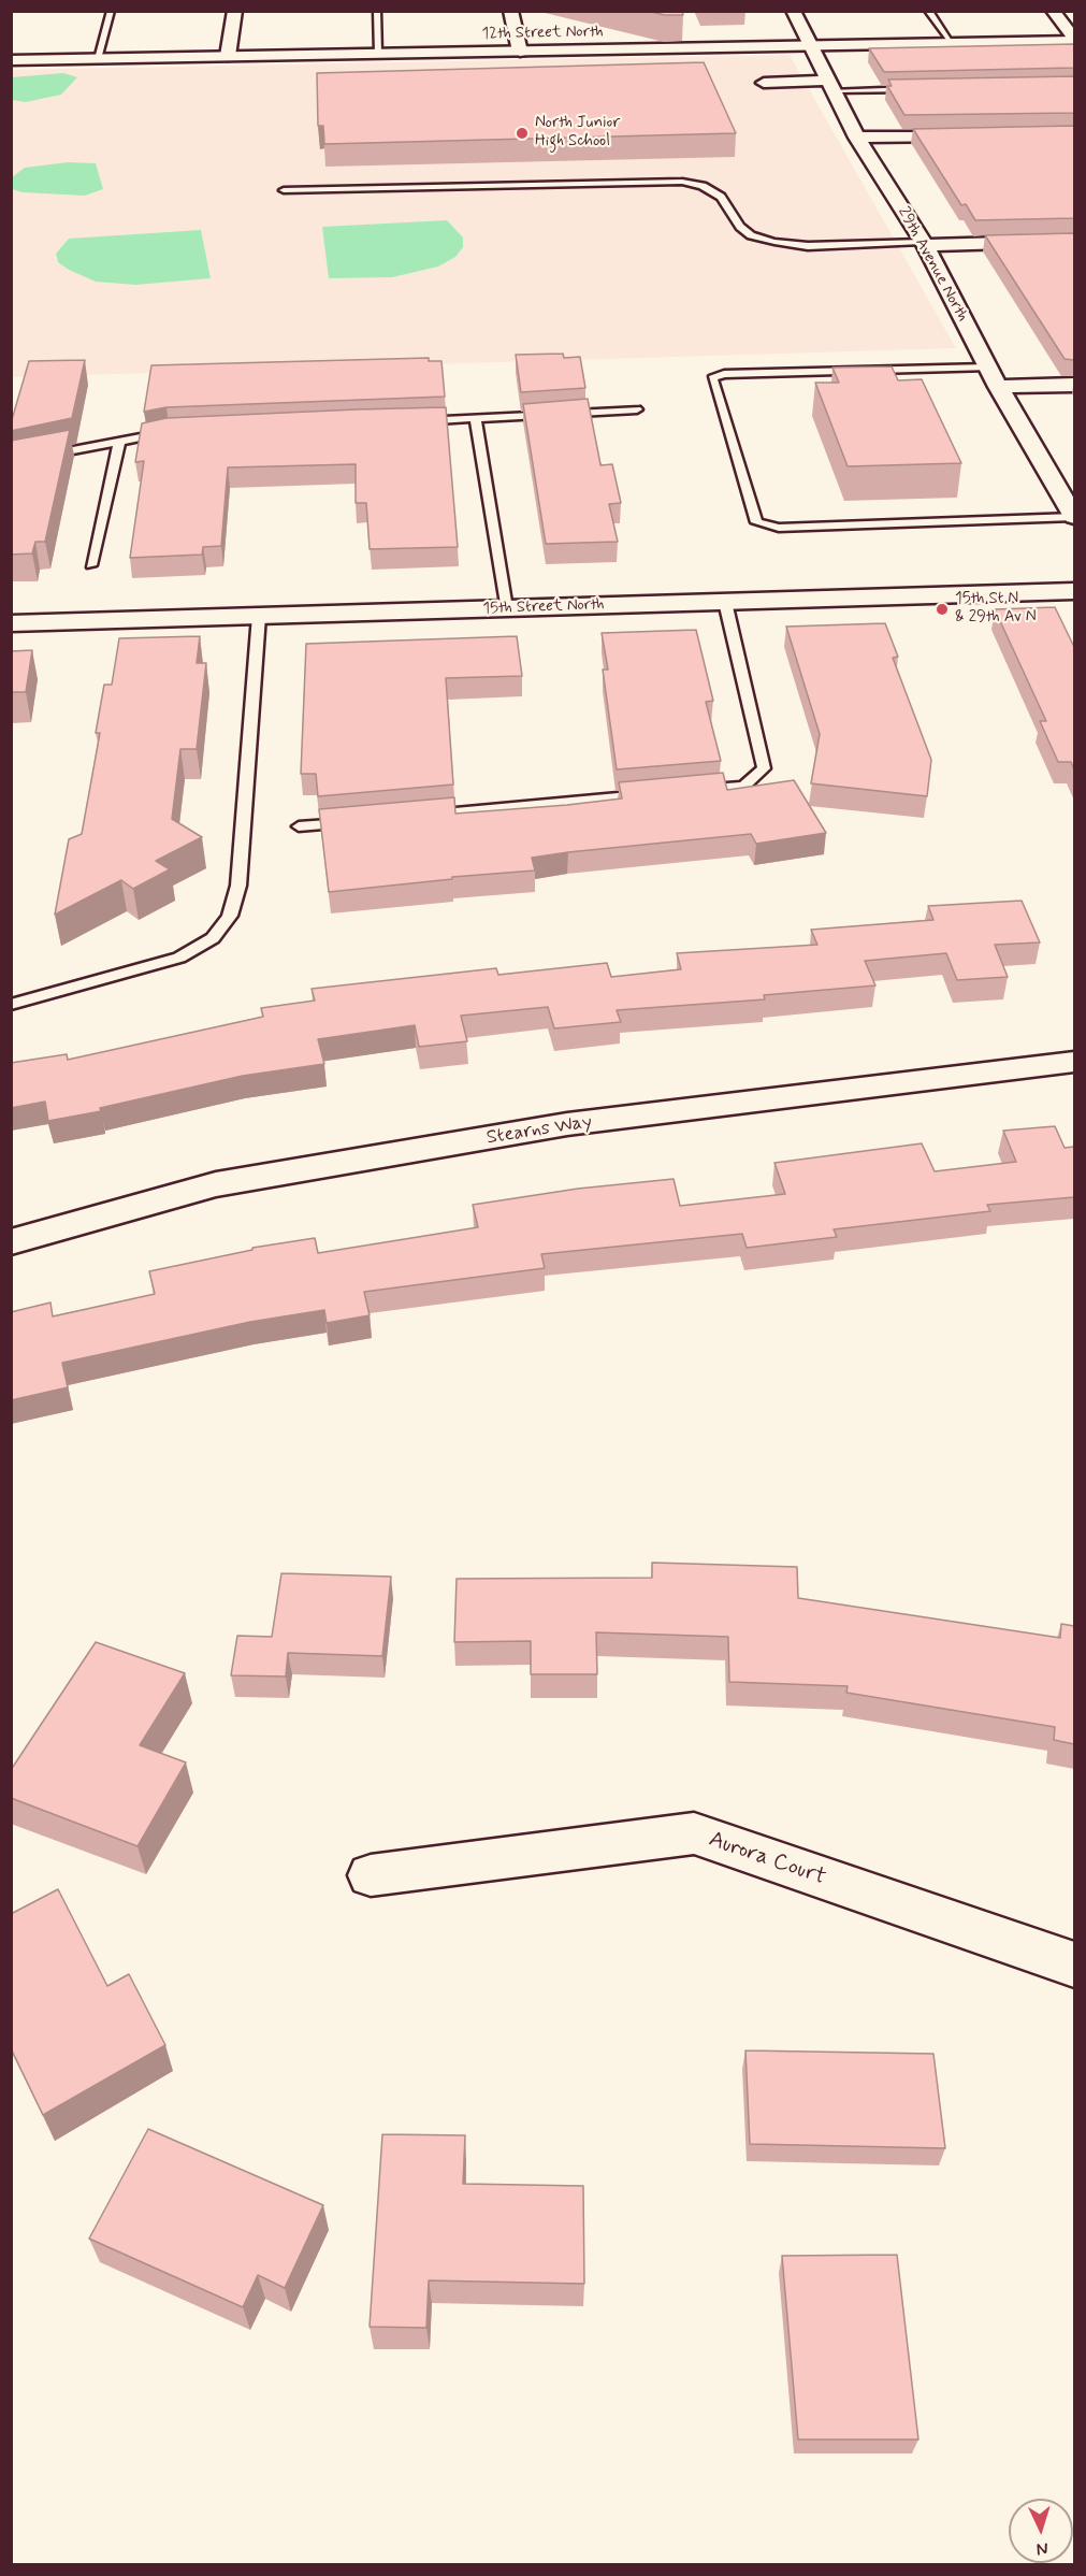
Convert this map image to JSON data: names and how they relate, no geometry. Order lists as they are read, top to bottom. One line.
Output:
{"streets":{"street":["12th Street North","29th Avenue North","15th Street North","Stearns Way","Aurora Court"]},"crossings":[["12th Street North","29th Avenue North"]],"places":["North Junior High School","15th St N & 29th Av N"],"north":"bottom"}
